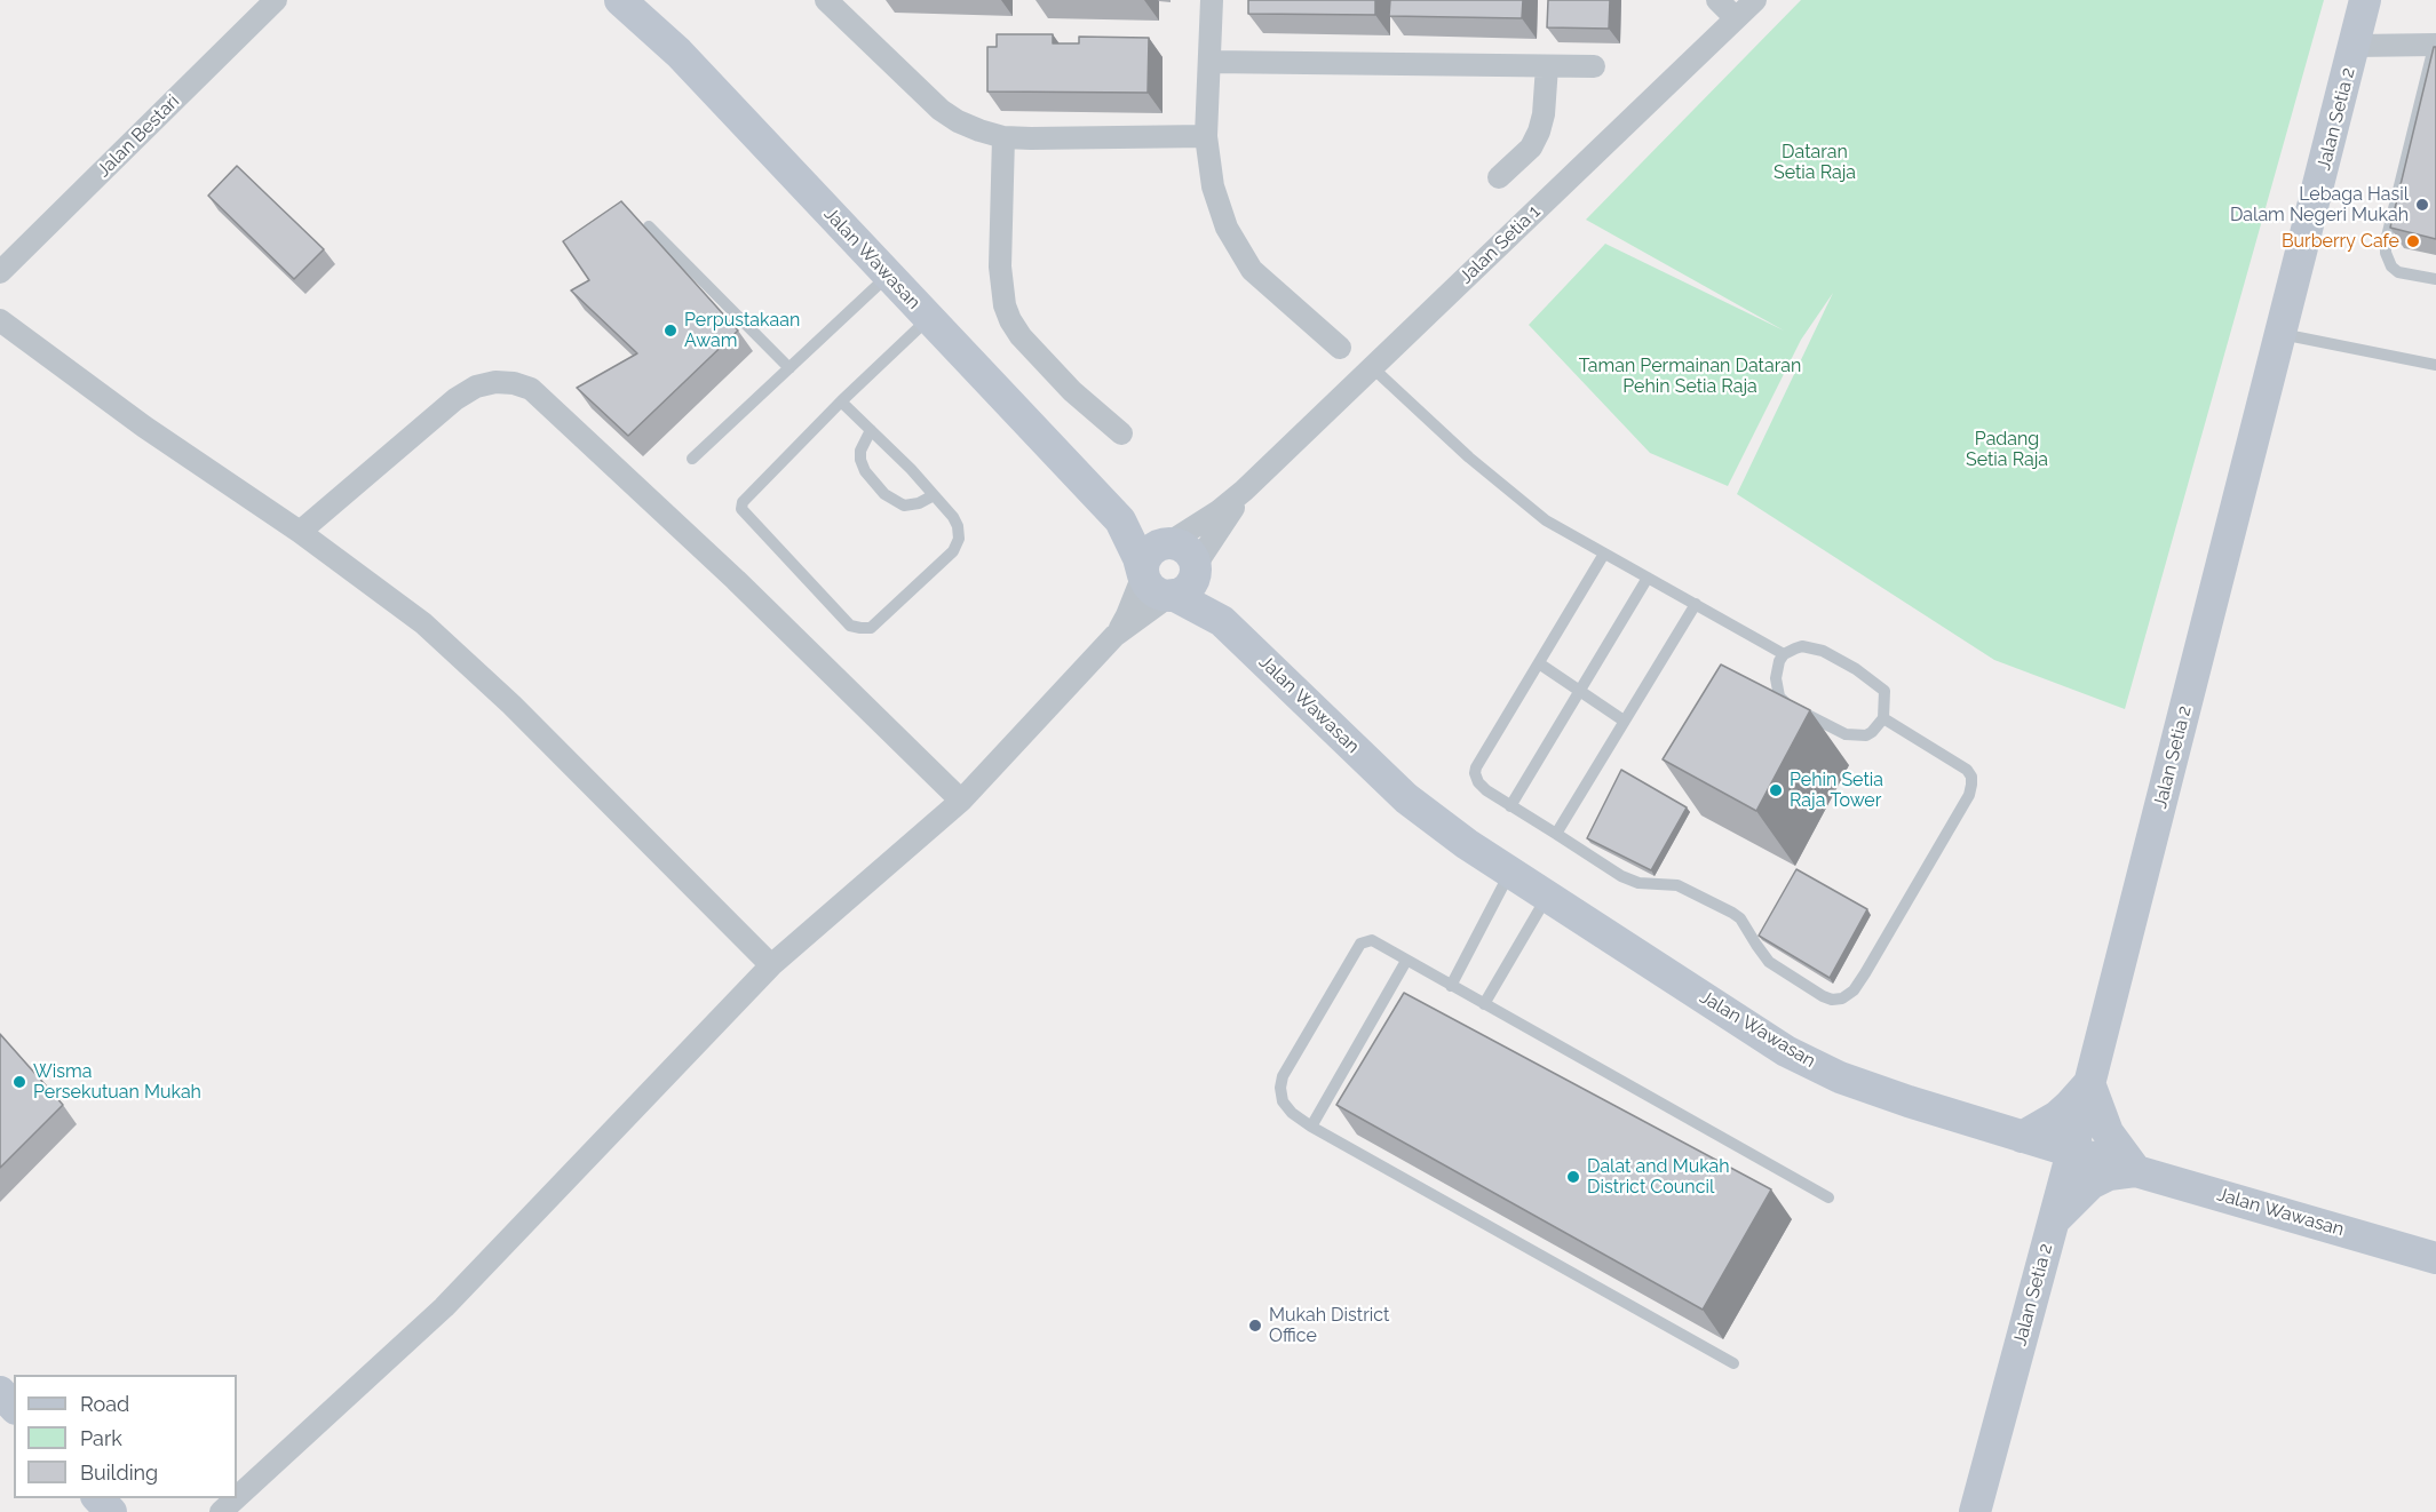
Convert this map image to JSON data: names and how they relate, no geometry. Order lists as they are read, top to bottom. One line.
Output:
{"streets":{"street":["Jalan Setia 2","Jalan Bestari","Jalan Setia 1","Jalan Wawasan"]},"crossings":[["Jalan Setia 2","Jalan Wawasan"],["Jalan Setia 1","Jalan Wawasan"]],"parks":["Dataran Setia Raja","Taman Permainan Dataran Pehin Setia Raja","Padang Setia Raja"],"places":["Lebaga Hasil Dalam Negeri Mukah","Burberry Cafe","Perpustakaan Awam","Pehin Setia Raja Tower","Wisma Persekutuan Mukah","Dalat and Mukah District Council","Mukah District Office"],"legend":["Road","Park","Building"]}
